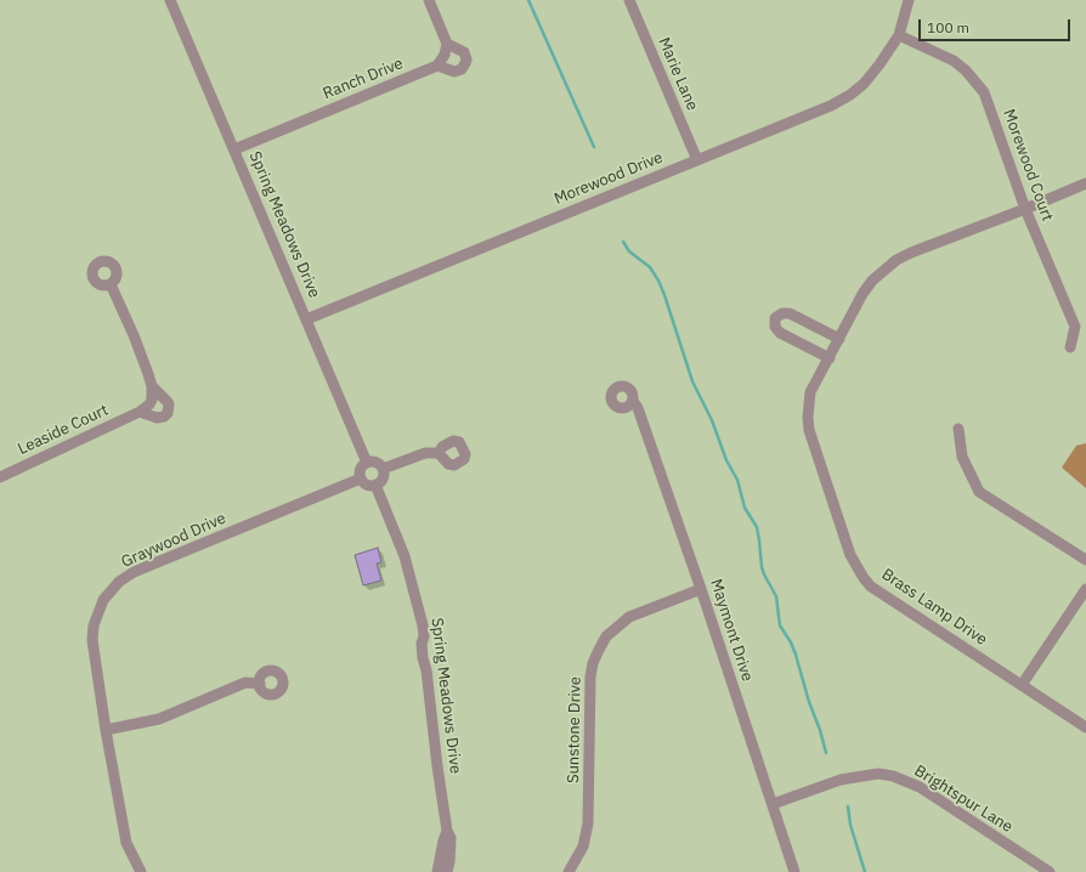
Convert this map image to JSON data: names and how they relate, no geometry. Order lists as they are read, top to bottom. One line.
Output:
{"streets":{"street":["Marie Lane","Ranch Drive","Morewood Court","Morewood Drive","Spring Meadows Drive","Leaside Court","Graywood Drive","Brass Lamp Drive","Maymont Drive","Sunstone Drive","Brightspur Lane"]},"crossings":[["Marie Lane","Morewood Drive"],["Ranch Drive","Spring Meadows Drive"],["Morewood Court","Morewood Drive"],["Morewood Court","Brass Lamp Drive"],["Morewood Drive","Spring Meadows Drive"],["Spring Meadows Drive","Graywood Drive"],["Maymont Drive","Sunstone Drive"],["Maymont Drive","Brightspur Lane"]],"scale_bar":"100 m"}
